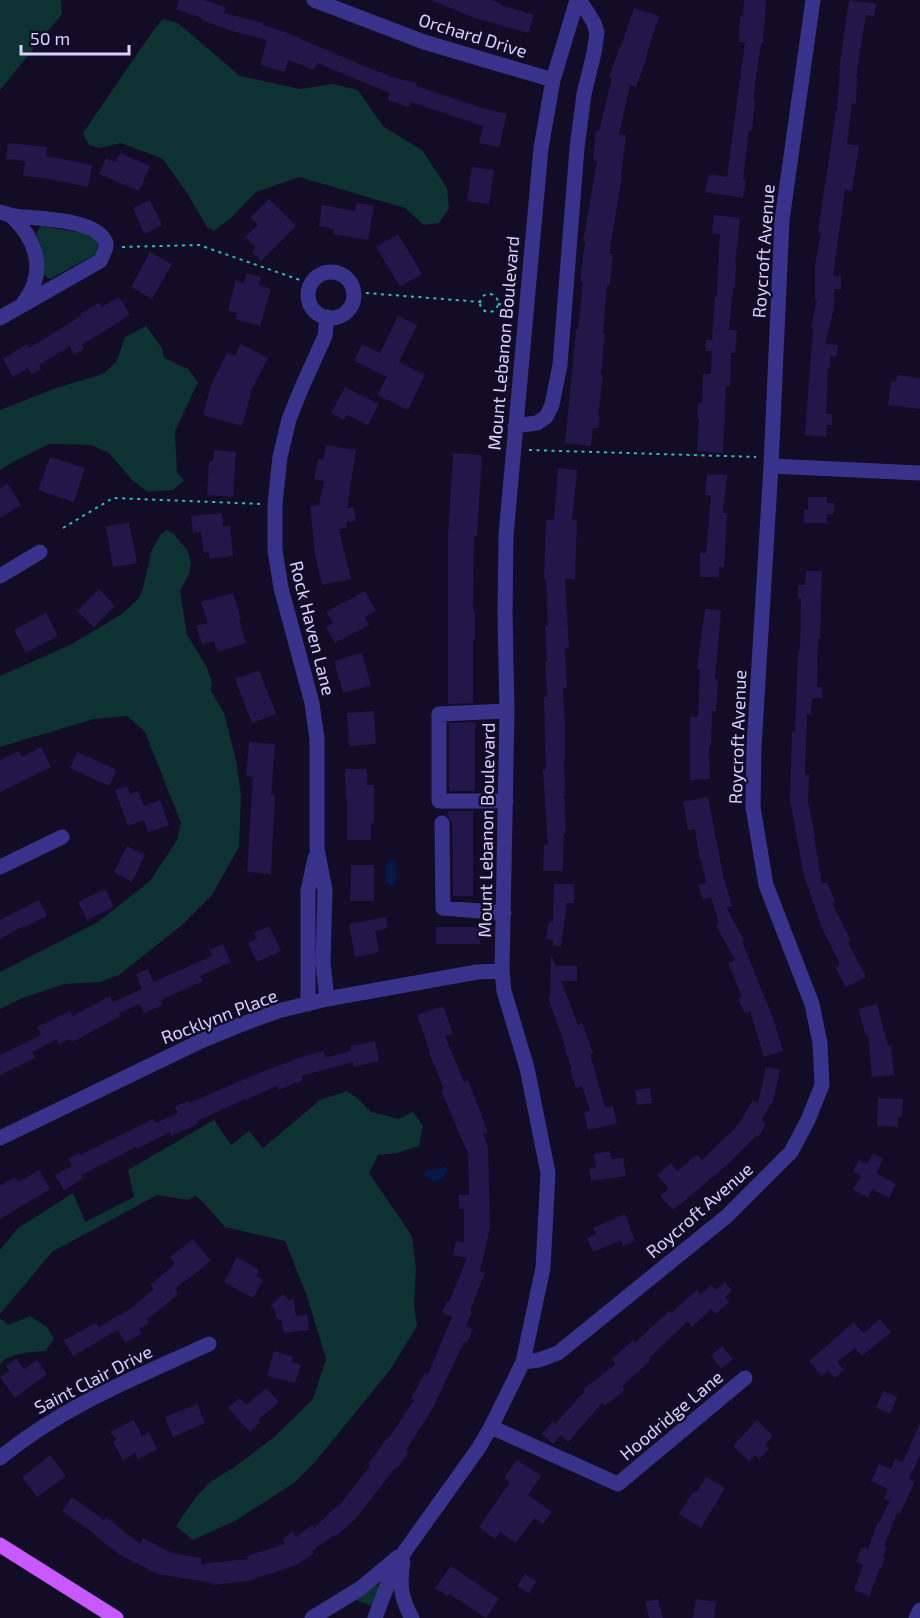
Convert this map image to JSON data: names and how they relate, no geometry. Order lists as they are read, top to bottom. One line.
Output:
{"streets":{"street":["Orchard Drive","Roycroft Avenue","Mount Lebanon Boulevard","Rock Haven Lane","Rocklynn Place","Saint Clair Drive","Hoodridge Lane"]},"crossings":[["Orchard Drive","Mount Lebanon Boulevard"],["Roycroft Avenue","Mount Lebanon Boulevard"],["Mount Lebanon Boulevard","Rocklynn Place"],["Mount Lebanon Boulevard","Hoodridge Lane"],["Rock Haven Lane","Rocklynn Place"]],"scale_bar":"50 m"}
